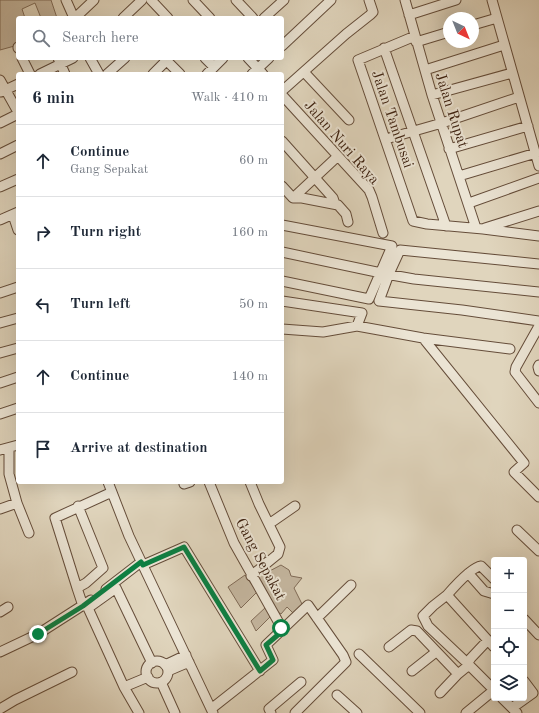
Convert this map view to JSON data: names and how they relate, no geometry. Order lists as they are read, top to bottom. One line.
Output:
{"streets":{"street":["Jalan Rupat","Jalan Tambusai","Jalan Nuri Raya","Gang Sepakat"]},"crossings":[["Jalan Rupat","Jalan Tambusai"]],"north":"bottom right","page":{"search":"Search here","heading":["6 min","Walk · 410 m"],"list":[["Continue","Gang Sepakat","60 m"],["Turn right","160 m"],["Turn left","50 m"],["Continue","140 m"],"Arrive at destination"],"map_buttons":["+","−"]}}
